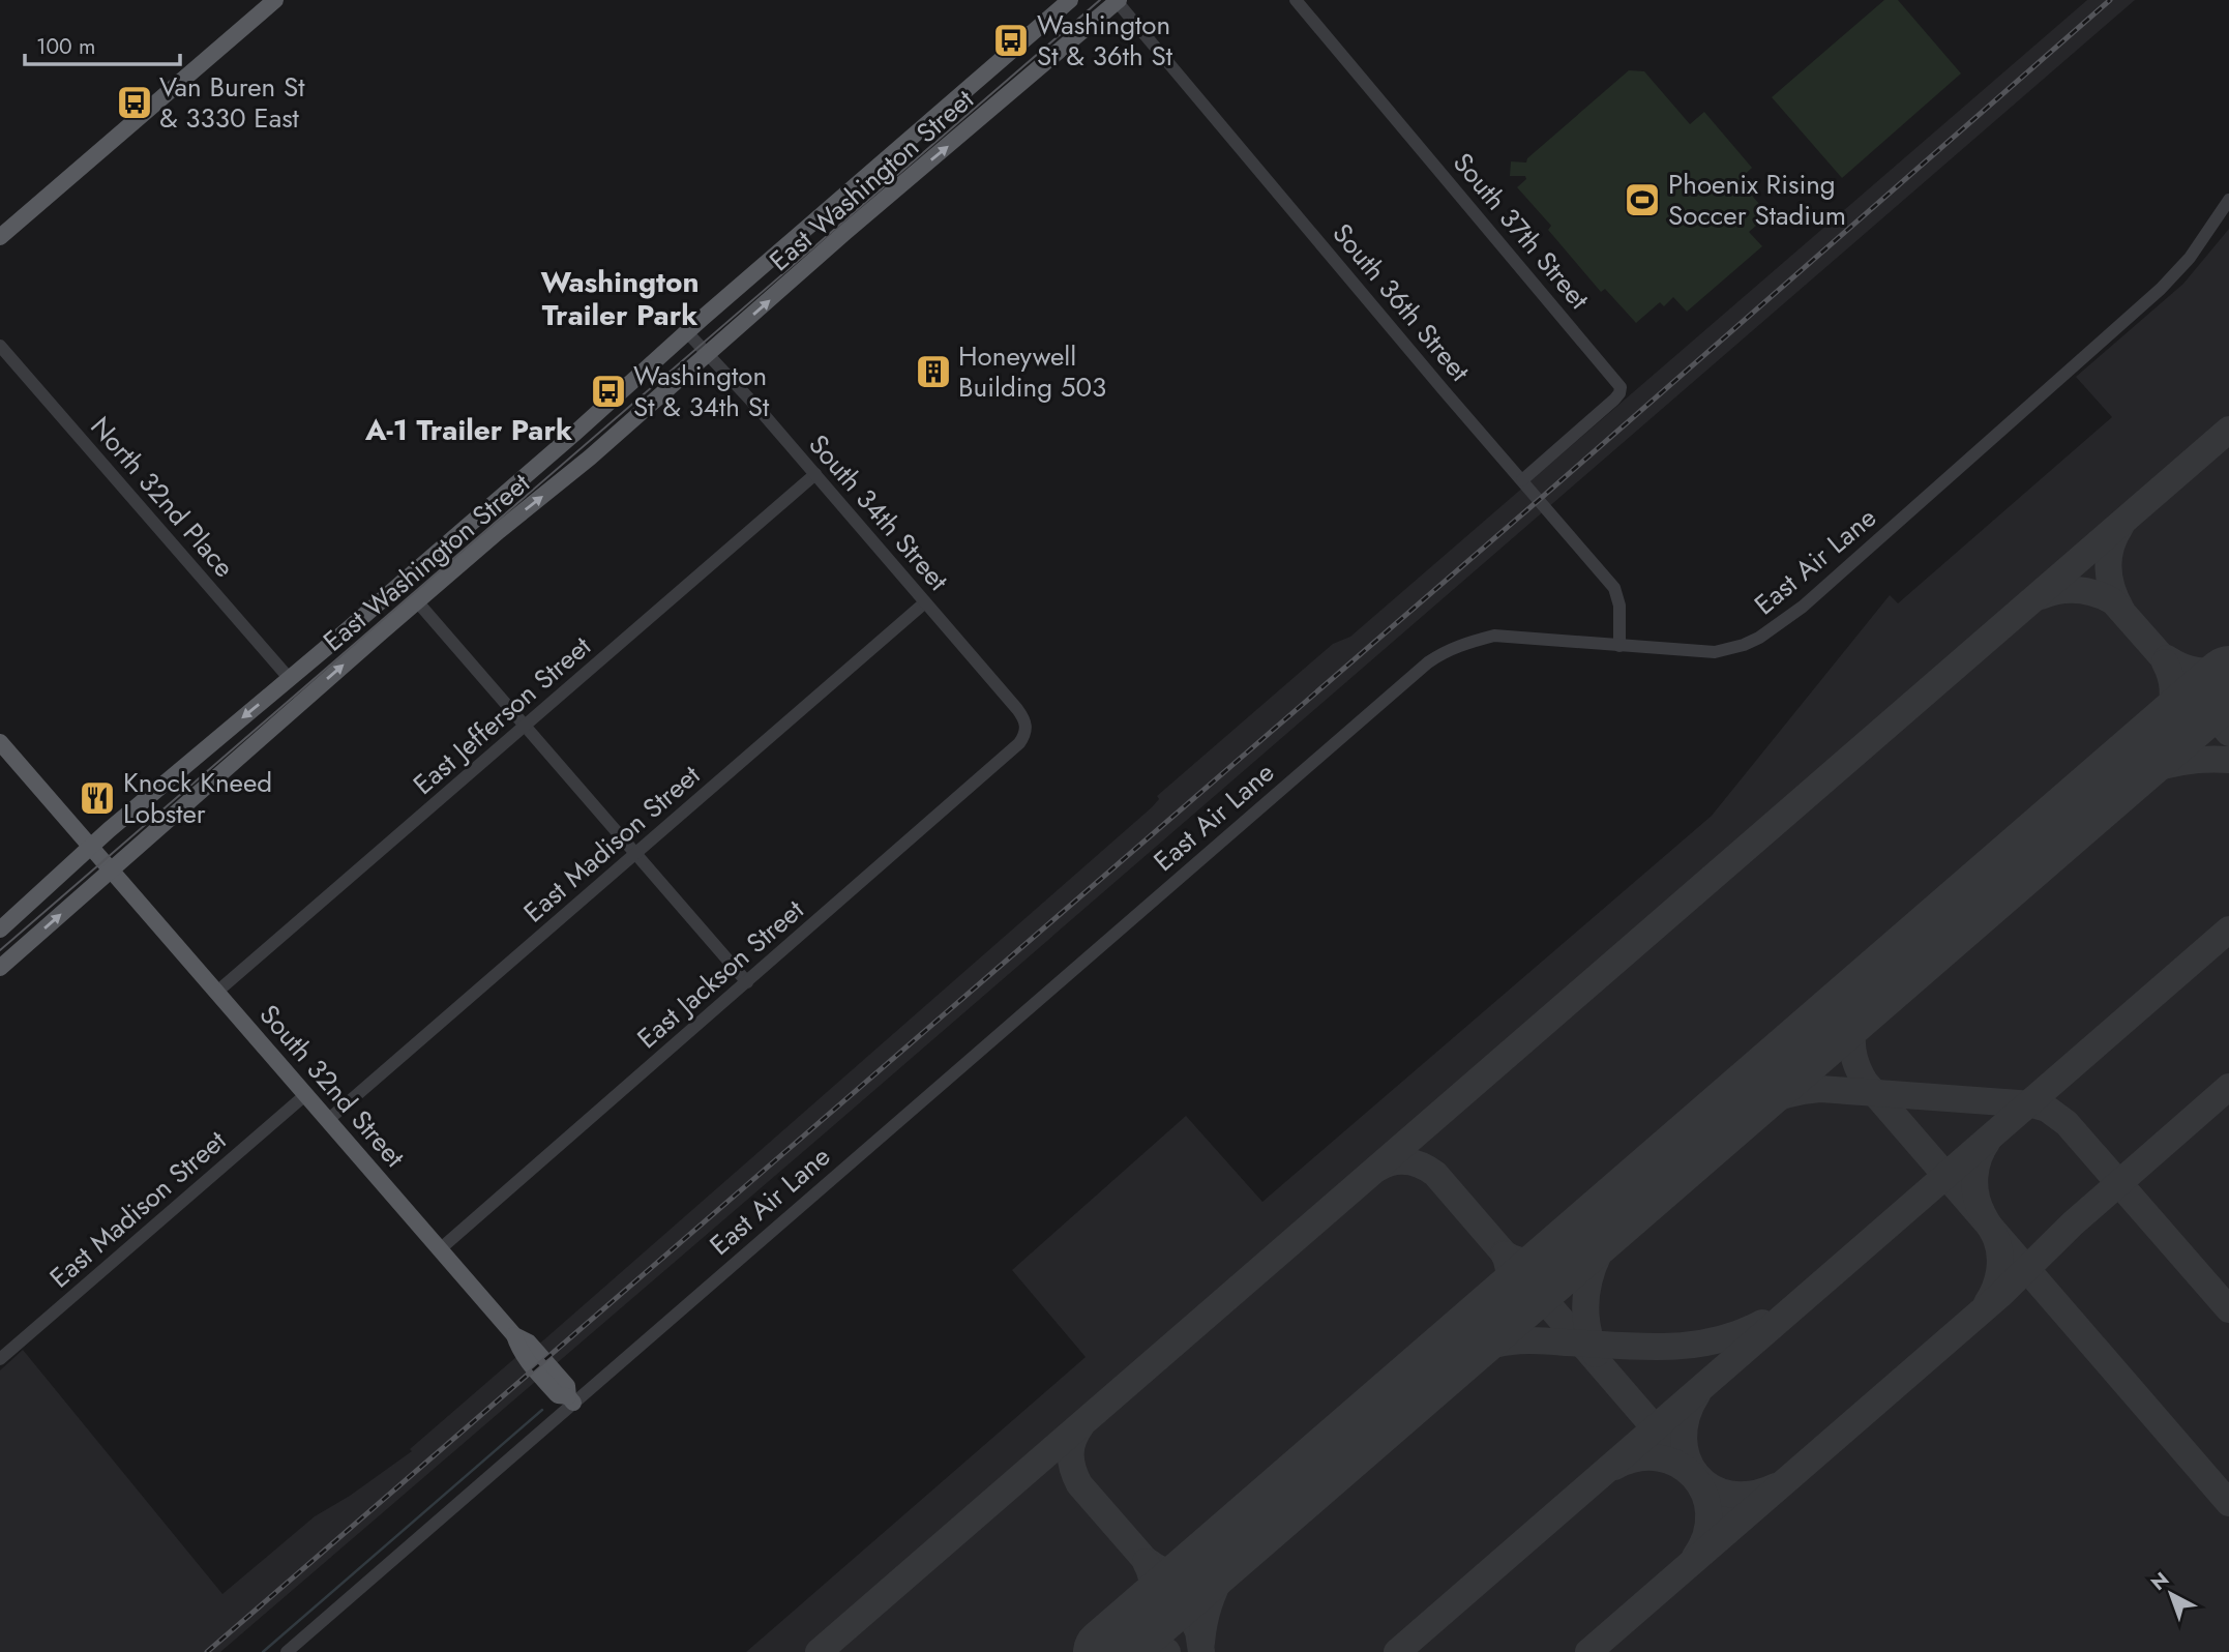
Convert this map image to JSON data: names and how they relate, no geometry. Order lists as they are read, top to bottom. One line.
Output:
{"streets":{"main road":["East Washington Street","South 32nd Street"],"street":["South 37th Street","South 36th Street","North 32nd Place","South 34th Street","East Air Lane","East Jefferson Street","East Madison Street","East Jackson Street"]},"crossings":[["East Washington Street","South 36th Street"],["East Washington Street","North 32nd Place"],["East Washington Street","South 34th Street"],["East Washington Street","South 32nd Street"],["South 37th Street","South 36th Street"],["South 36th Street","East Air Lane"],["South 34th Street","East Jefferson Street"],["South 34th Street","East Madison Street"],["South 34th Street","East Jackson Street"],["East Air Lane","South 32nd Street"],["East Jefferson Street","South 32nd Street"],["East Madison Street","South 32nd Street"],["East Jackson Street","South 32nd Street"]],"districts":["Washington Trailer Park","A-1 Trailer Park"],"places":{"bus stop":["Washington St & 36th St","Van Buren St & 3330 East","Washington St & 34th St"],"sports":["Phoenix Rising Soccer Stadium"],"building":["Honeywell Building 503"],"restaurant":["Knock Kneed Lobster"]},"scale_bar":"100 m","north":"top left"}
